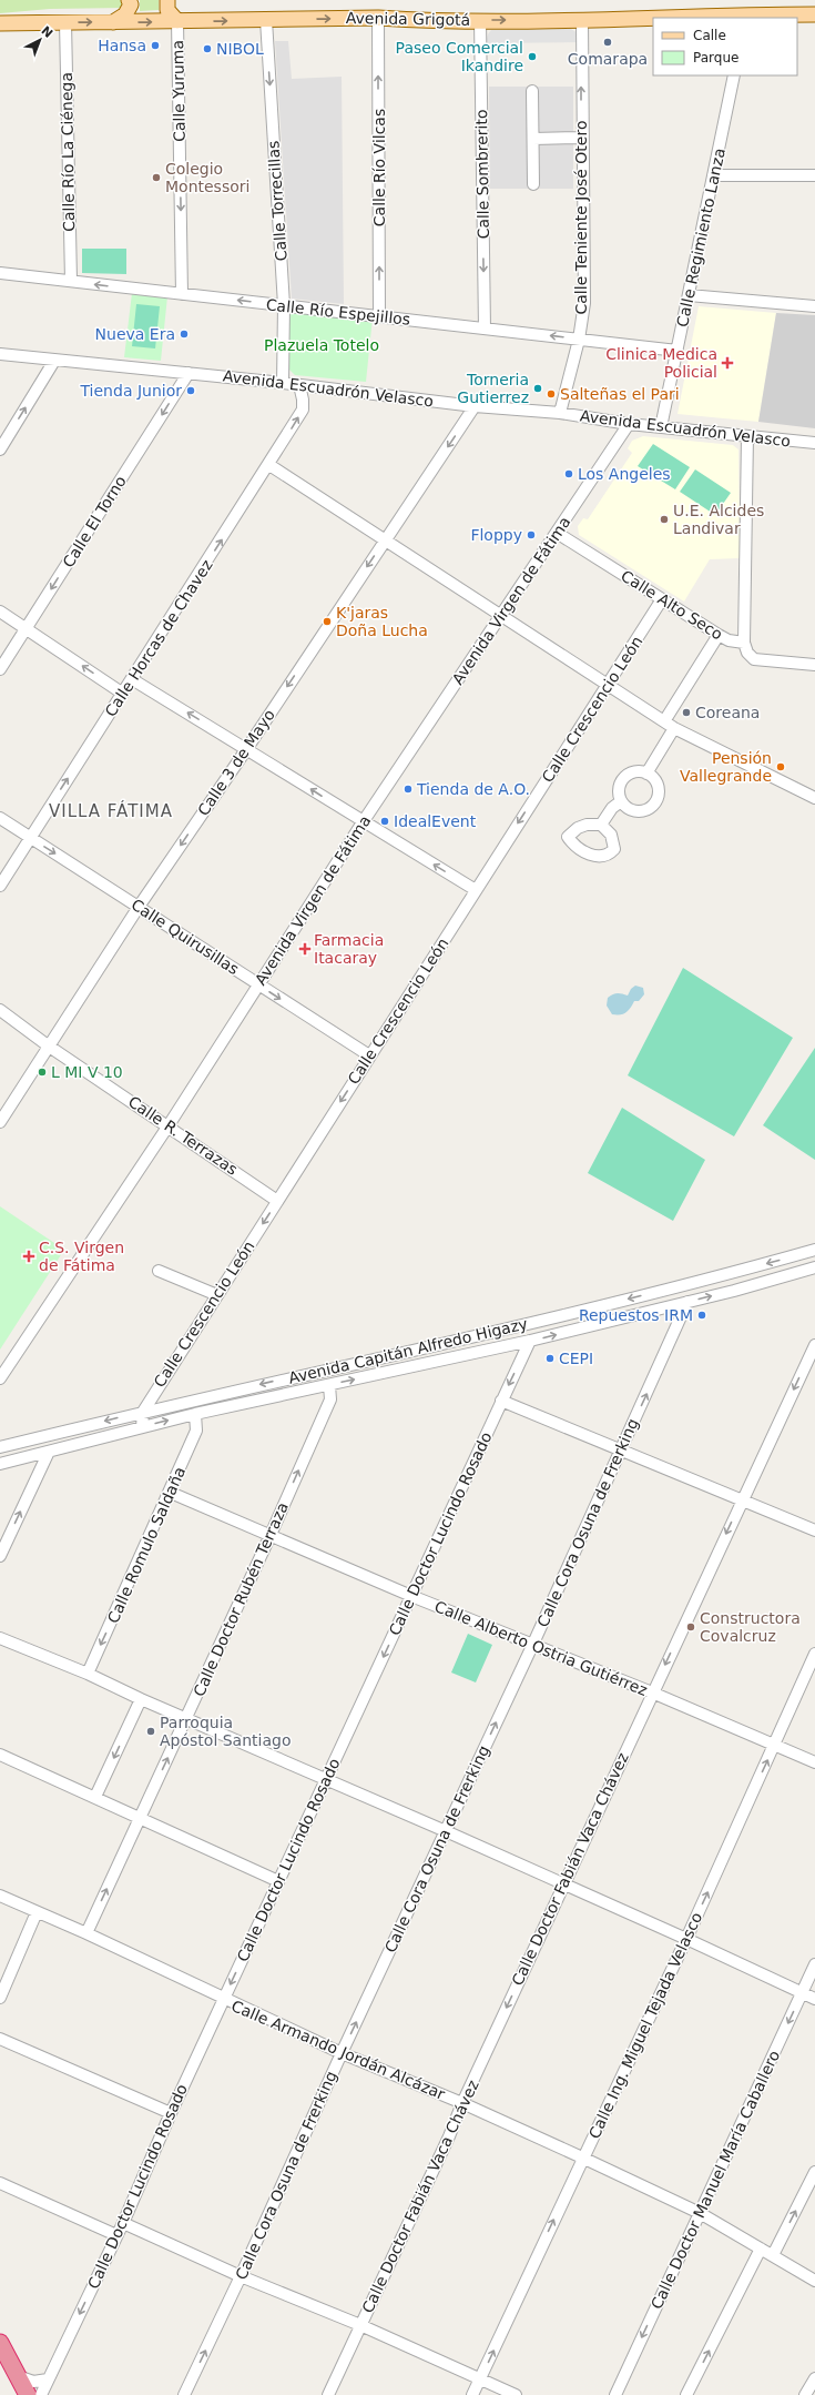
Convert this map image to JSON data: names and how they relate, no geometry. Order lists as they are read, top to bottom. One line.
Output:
{"streets":{"main road":["Avenida Grigotá"],"street":["Calle Yuruma","Calle Río La Ciénega","Calle Río Vilcas","Calle Sombrerito","Calle Torrecillas","Calle Teniente José Otero","Calle Regimiento Lanza","Calle Río Espejillos","Avenida Escuadrón Velasco","Calle El Torno","Avenida Virgen de Fátima","Calle Alto Seco","Calle Horcas de Chavez","Calle Crescencio León","Calle 3 de Mayo","Calle Quirusillas","Calle R. Terrazas","Avenida Capitán Alfredo Higazy","Calle Cora Osuna de Frerking","Calle Doctor Lucindo Rosado","Calle Romulo Saldaña","Calle Doctor Rubén Terraza","Calle Alberto Ostria Gutiérrez","Calle Doctor Fabián Vaca Chávez","Calle Ing. Miguel Tejada Velasco","Calle Armando Jordán Alcázar","Calle Doctor Manuel María Caballero"]},"crossings":[["Avenida Grigotá","Calle Yuruma"],["Avenida Grigotá","Calle Río La Ciénega"],["Avenida Grigotá","Calle Río Vilcas"],["Avenida Grigotá","Calle Sombrerito"],["Avenida Grigotá","Calle Torrecillas"],["Avenida Grigotá","Calle Teniente José Otero"],["Calle Yuruma","Calle Río Espejillos"],["Calle Río La Ciénega","Calle Río Espejillos"],["Calle Río Vilcas","Calle Río Espejillos"],["Calle Sombrerito","Calle Río Espejillos"],["Calle Torrecillas","Calle Río Espejillos"],["Calle Torrecillas","Avenida Escuadrón Velasco"],["Calle Teniente José Otero","Calle Río Espejillos"],["Calle Teniente José Otero","Avenida Escuadrón Velasco"],["Calle Regimiento Lanza","Calle Río Espejillos"],["Calle Regimiento Lanza","Avenida Escuadrón Velasco"],["Avenida Escuadrón Velasco","Calle El Torno"],["Avenida Escuadrón Velasco","Avenida Virgen de Fátima"],["Avenida Escuadrón Velasco","Calle Horcas de Chavez"],["Avenida Escuadrón Velasco","Calle 3 de Mayo"],["Avenida Virgen de Fátima","Calle Alto Seco"],["Avenida Virgen de Fátima","Calle Quirusillas"],["Avenida Virgen de Fátima","Calle R. Terrazas"],["Calle Alto Seco","Calle Crescencio León"],["Calle Horcas de Chavez","Calle Quirusillas"],["Calle Crescencio León","Calle Quirusillas"],["Calle Crescencio León","Calle R. Terrazas"],["Calle Crescencio León","Avenida Capitán Alfredo Higazy"],["Calle 3 de Mayo","Calle Quirusillas"],["Calle 3 de Mayo","Calle R. Terrazas"],["Avenida Capitán Alfredo Higazy","Calle Cora Osuna de Frerking"],["Avenida Capitán Alfredo Higazy","Calle Doctor Lucindo Rosado"],["Avenida Capitán Alfredo Higazy","Calle Romulo Saldaña"],["Avenida Capitán Alfredo Higazy","Calle Doctor Rubén Terraza"],["Calle Cora Osuna de Frerking","Calle Alberto Ostria Gutiérrez"],["Calle Cora Osuna de Frerking","Calle Armando Jordán Alcázar"],["Calle Doctor Lucindo Rosado","Calle Alberto Ostria Gutiérrez"],["Calle Doctor Lucindo Rosado","Calle Armando Jordán Alcázar"],["Calle Romulo Saldaña","Calle Alberto Ostria Gutiérrez"],["Calle Doctor Rubén Terraza","Calle Alberto Ostria Gutiérrez"],["Calle Doctor Rubén Terraza","Calle Armando Jordán Alcázar"],["Calle Alberto Ostria Gutiérrez","Calle Doctor Fabián Vaca Chávez"],["Calle Alberto Ostria Gutiérrez","Calle Ing. Miguel Tejada Velasco"],["Calle Doctor Fabián Vaca Chávez","Calle Armando Jordán Alcázar"],["Calle Ing. Miguel Tejada Velasco","Calle Armando Jordán Alcázar"],["Calle Armando Jordán Alcázar","Calle Doctor Manuel María Caballero"]],"one_way":["Avenida Grigotá","Calle Yuruma","Calle Río Vilcas","Calle Torrecillas","Calle Río Espejillos","Calle El Torno","Calle Horcas de Chavez","Calle Crescencio León","Calle 3 de Mayo","Calle Quirusillas","Calle Cora Osuna de Frerking","Calle Doctor Lucindo Rosado","Calle Romulo Saldaña","Calle Doctor Rubén Terraza","Calle Doctor Fabián Vaca Chávez","Calle Ing. Miguel Tejada Velasco"],"districts":["VILLA FÁTIMA"],"parks":["Plazuela Totelo"],"places":{"other":["Comarapa","Hansa","NIBOL","Paseo Comercial Ikandire","Colegio Montessori","Nueva Era","Torneria Gutierrez","Tienda Junior","Salteñas el Pari","Los Angeles","U.E. Alcides Landivar","Floppy","K'jaras Doña Lucha","Coreana","Pensión Vallegrande","Tienda de A.O.","IdealEvent","L MI V 10","Repuestos IRM","CEPI","Constructora Covalcruz","Parroquia Apóstol Santiago"],"health":["Clinica Medica Policial","Farmacia Itacaray","C.S. Virgen de Fátima"]},"legend":["Calle","Parque"],"north":"top right"}
